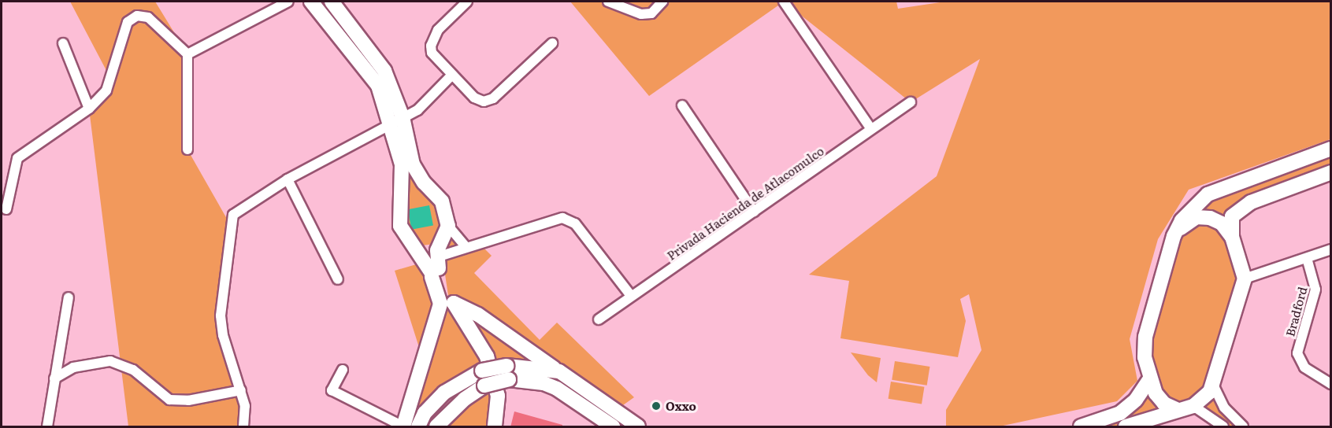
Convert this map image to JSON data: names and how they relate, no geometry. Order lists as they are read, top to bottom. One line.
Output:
{"streets":{"street":["Privada Hacienda de Atlacomulco","Bradford"]},"places":["Oxxo"]}
